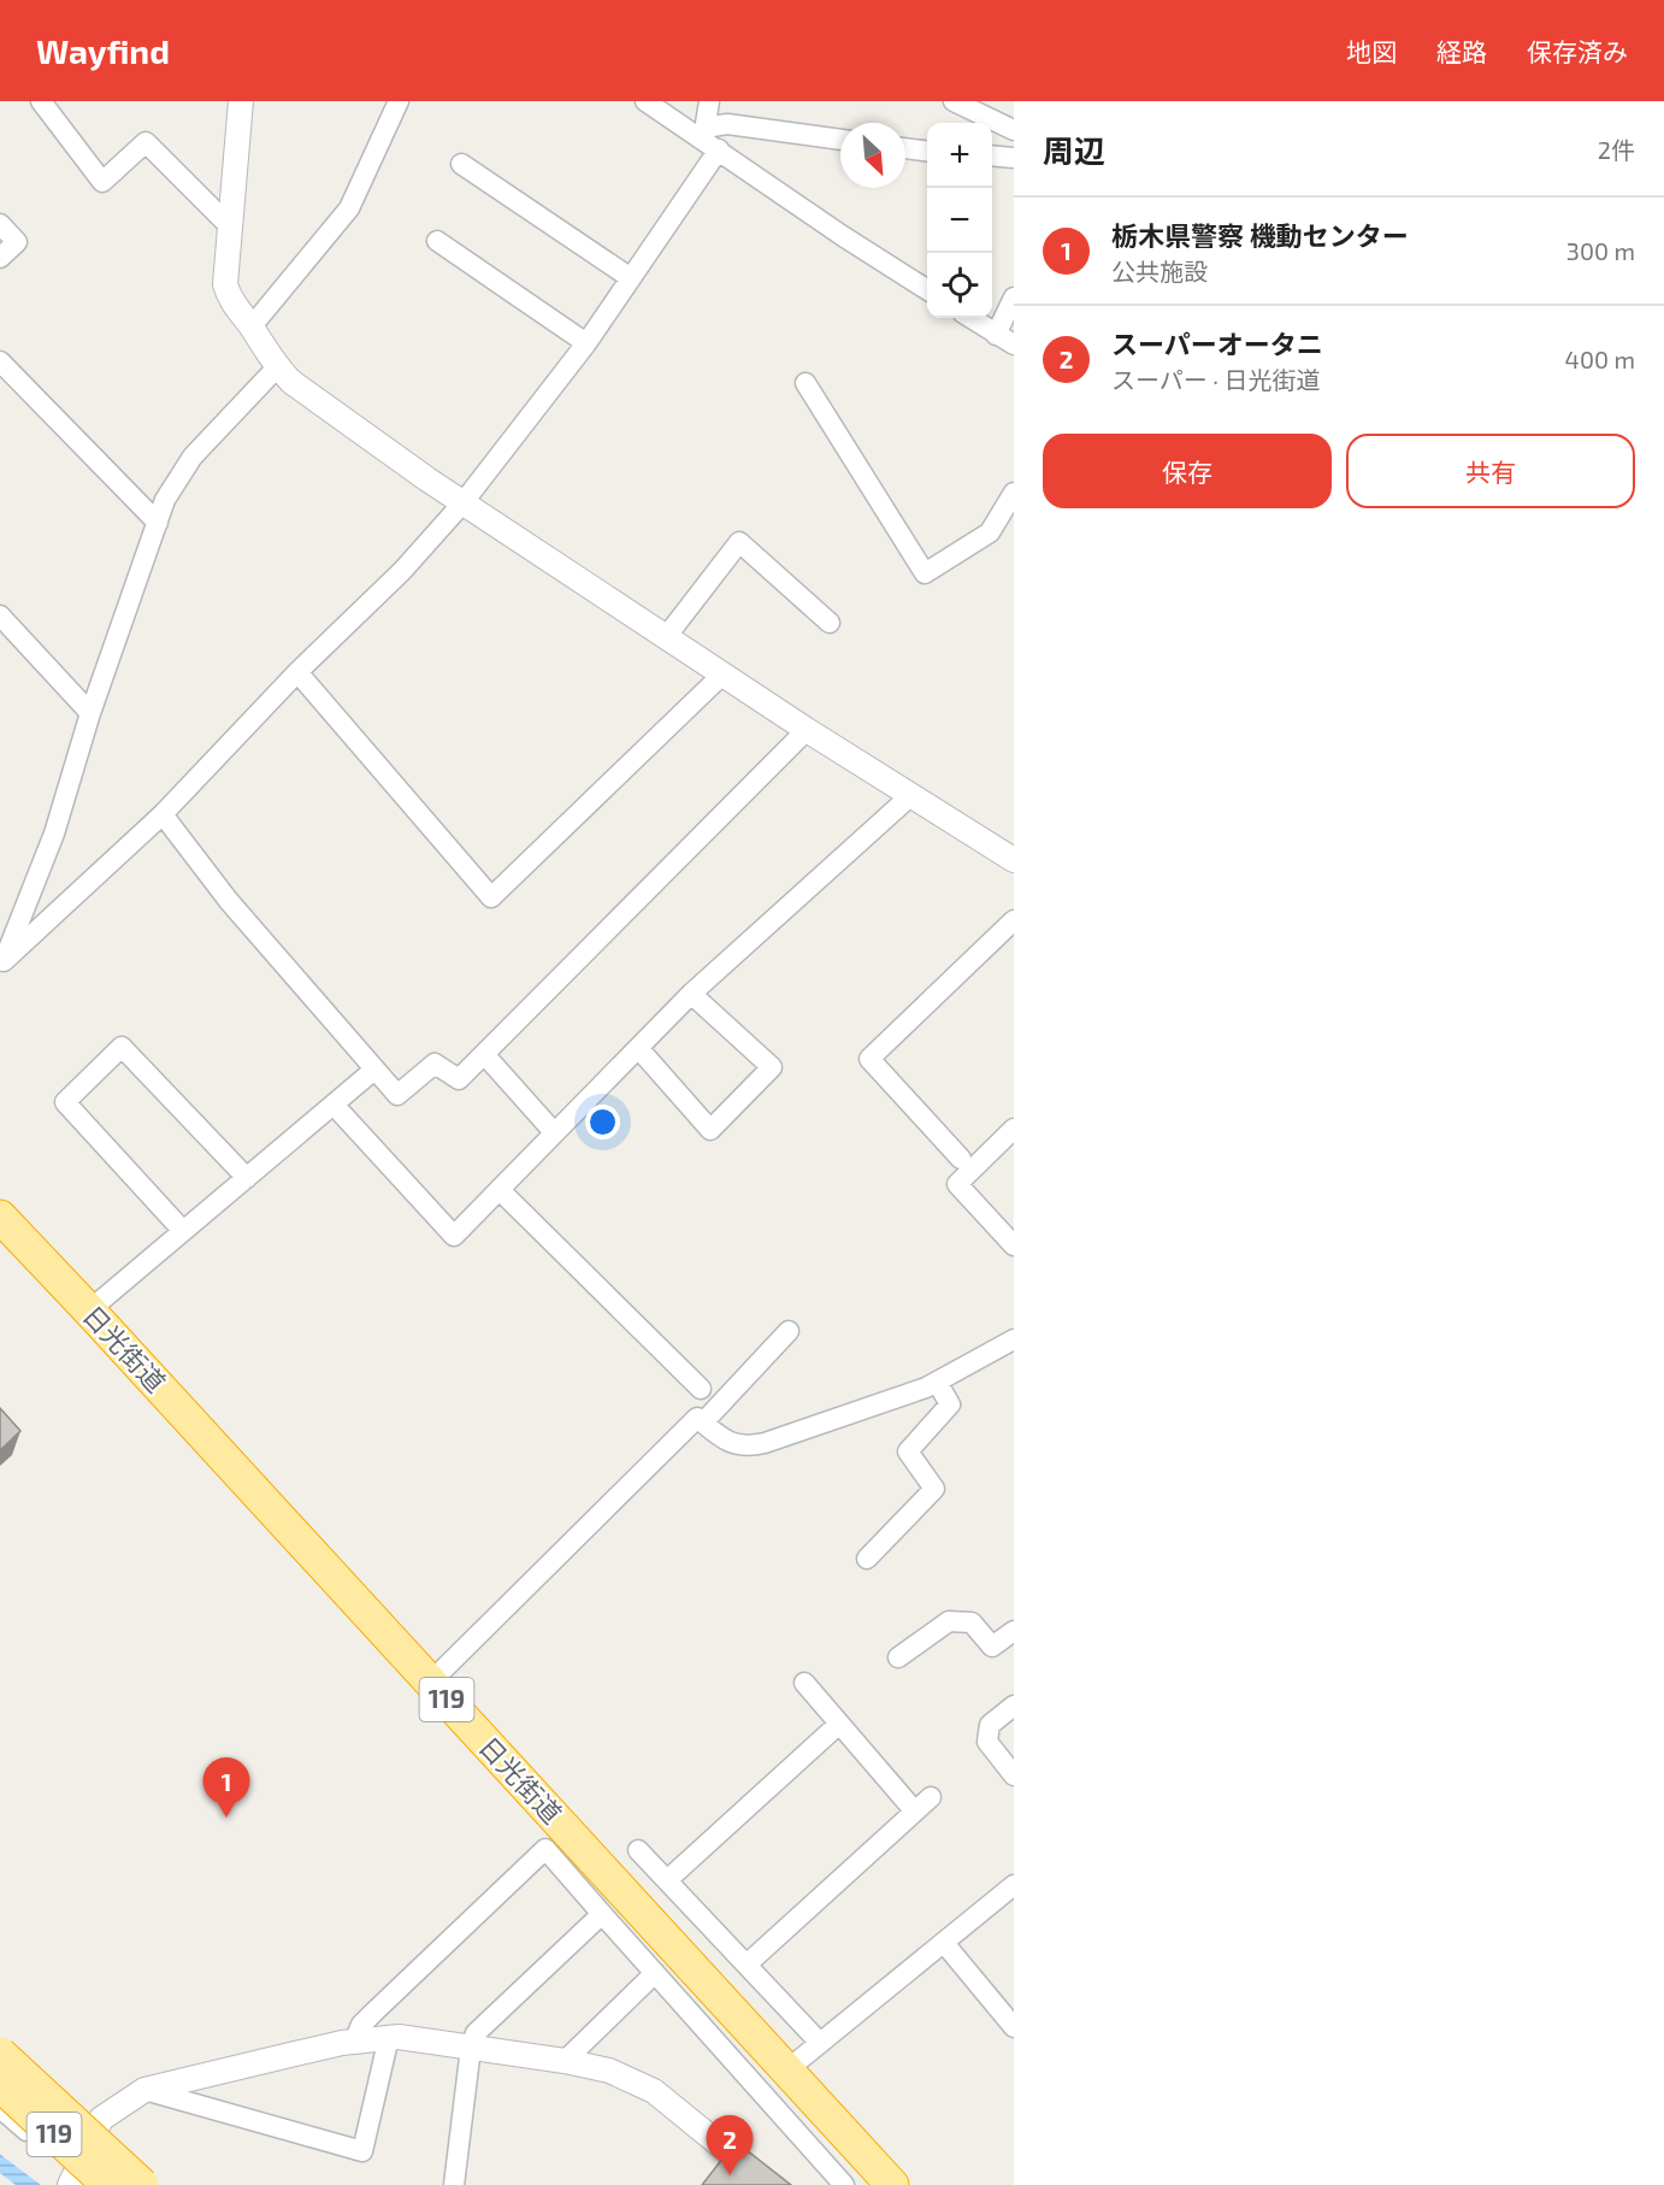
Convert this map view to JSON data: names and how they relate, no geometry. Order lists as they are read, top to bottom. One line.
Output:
{"streets":{"highway":["日光街道","119"]},"north":"bottom right","page":{"header":"Wayfind","nav":["地図","経路","保存済み"],"heading":["周辺","2件"],"map_buttons":["+","−"],"list":[{"mark":"1","name":"栃木県警察 機動センター","note":"公共施設","value":"300 m"},{"mark":"2","name":"スーパーオータニ","note":"スーパー · 日光街道","value":"400 m"}],"buttons":["保存","共有"],"pins":["1","2"]}}
